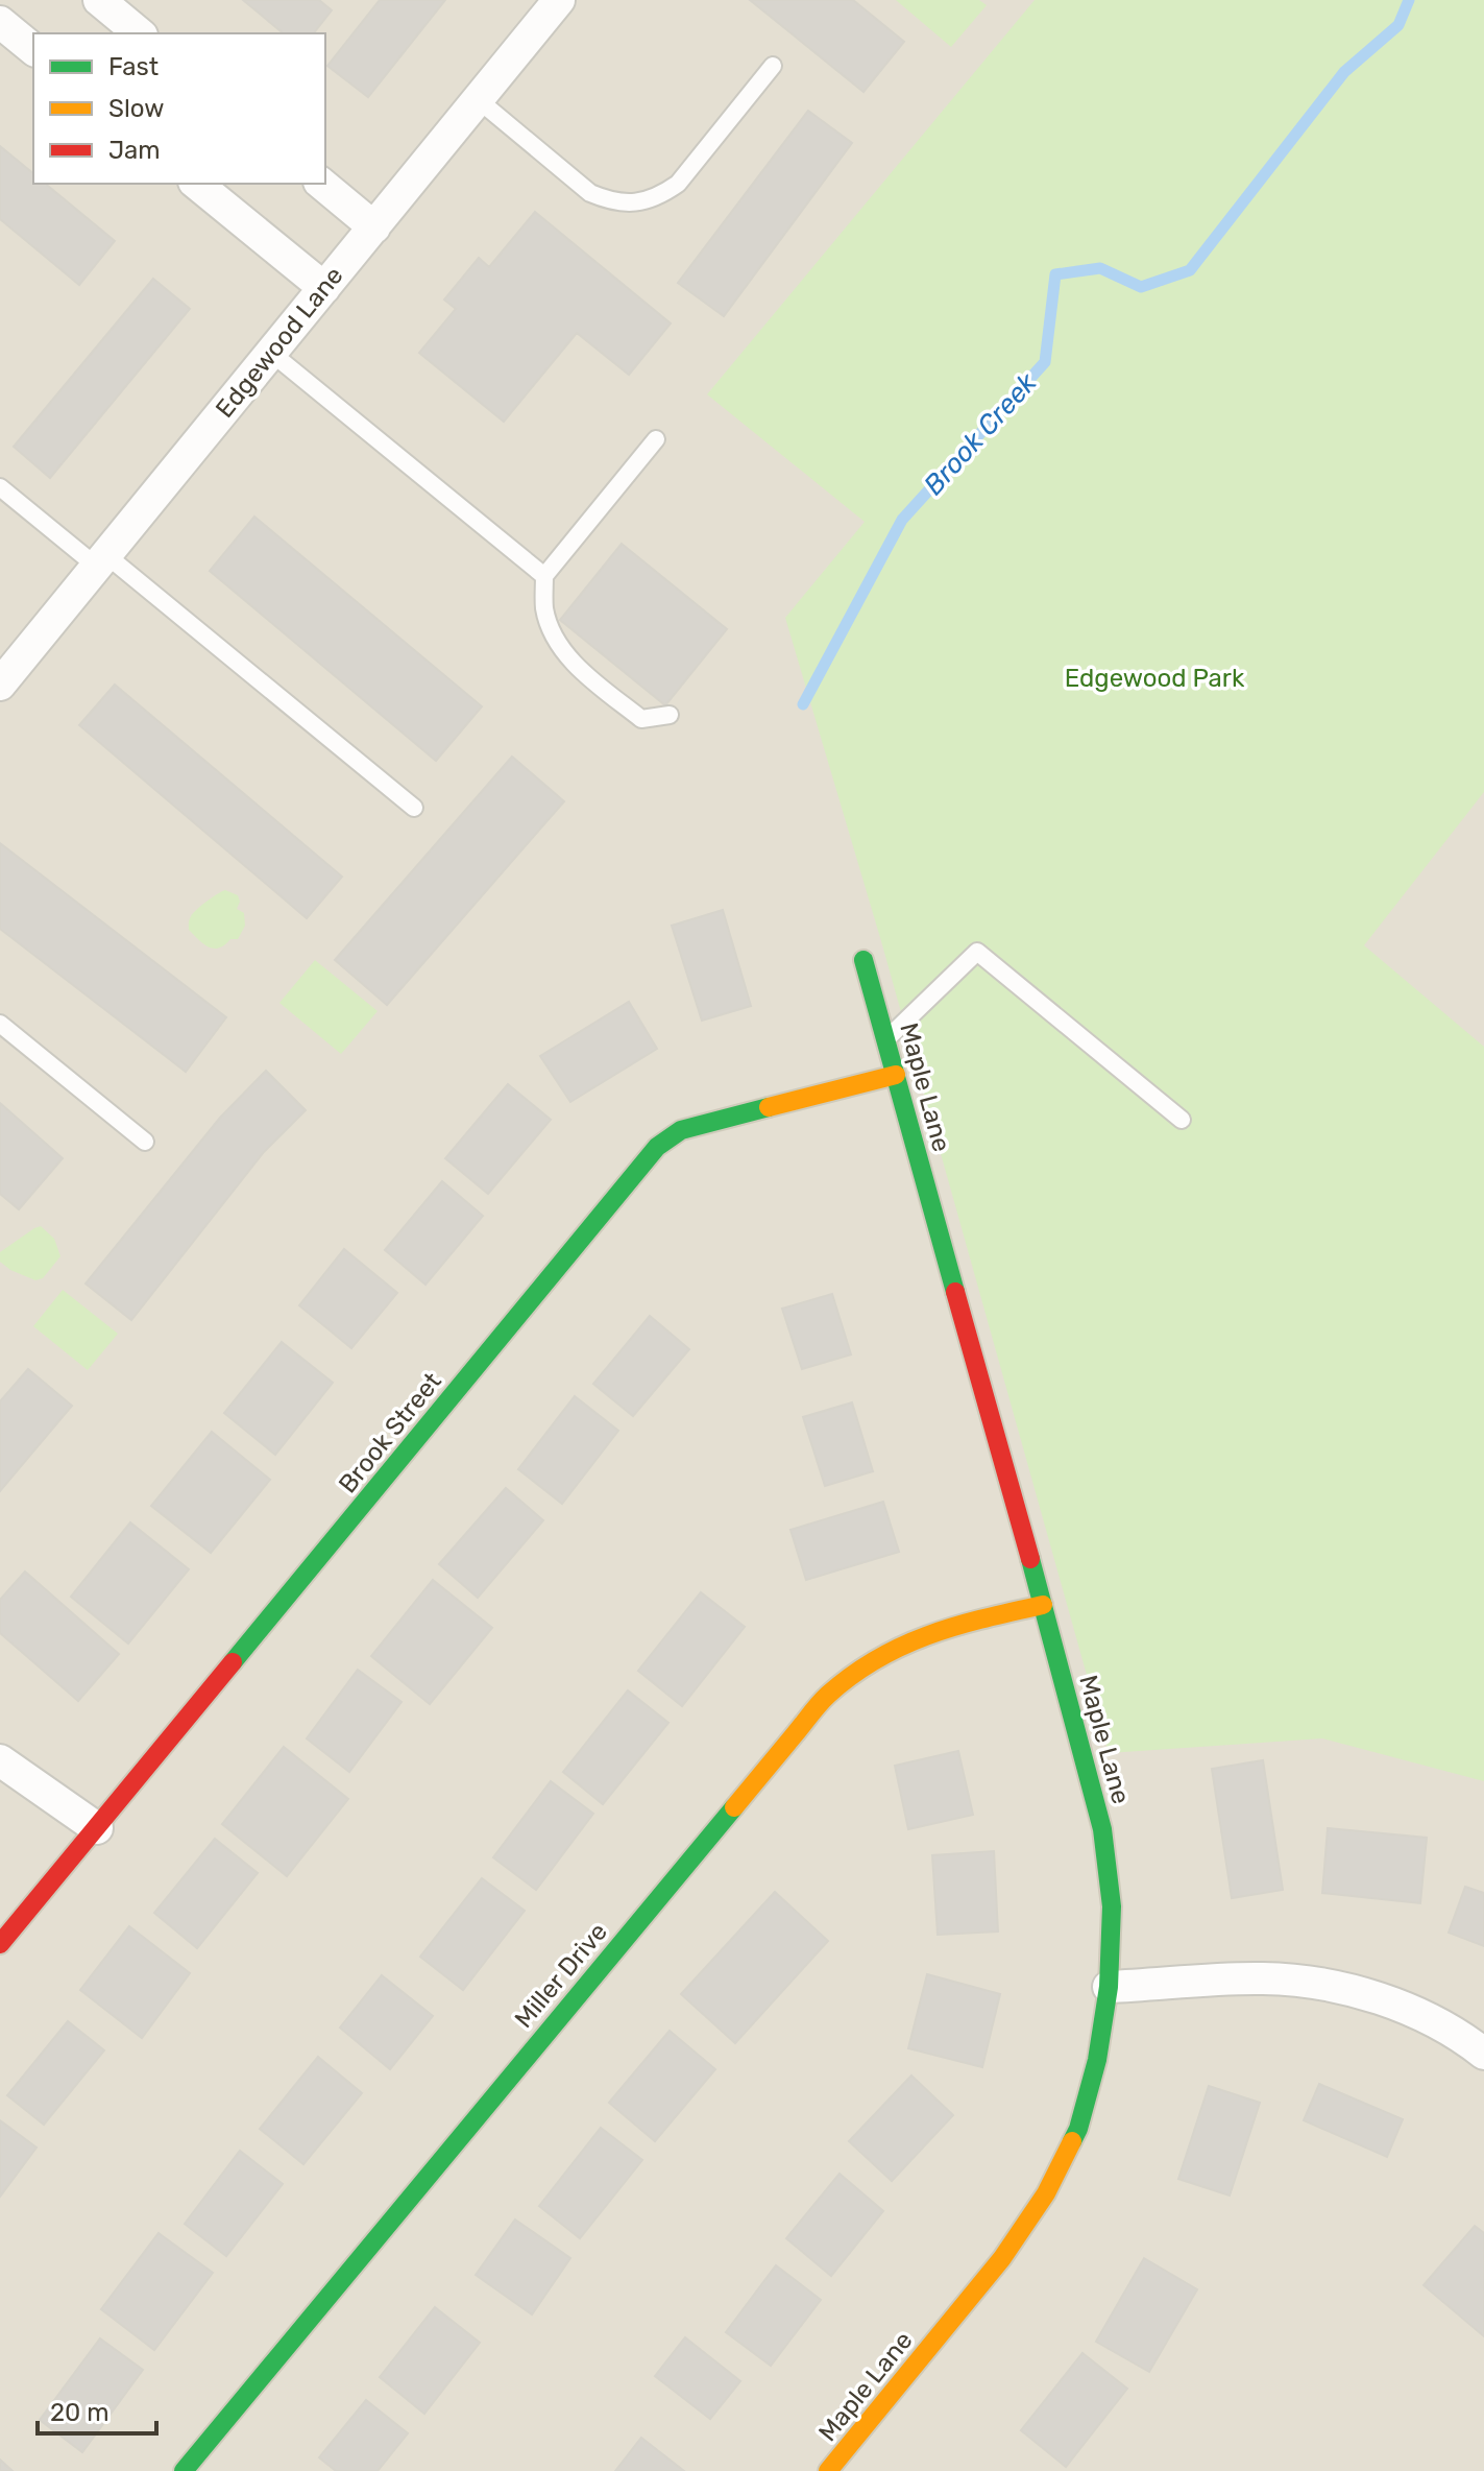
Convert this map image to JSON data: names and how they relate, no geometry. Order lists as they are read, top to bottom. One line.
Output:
{"streets":{"street":["Edgewood Lane","Maple Lane","Brook Street","Miller Drive"]},"crossings":[["Maple Lane","Brook Street"],["Maple Lane","Miller Drive"]],"water":["Brook Creek"],"parks":["Edgewood Park"],"legend":["Fast","Slow","Jam"],"scale_bar":"20 m"}
